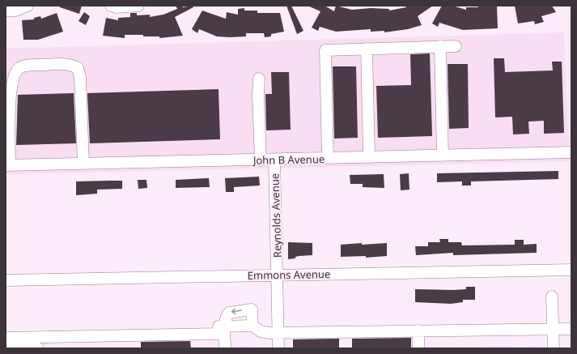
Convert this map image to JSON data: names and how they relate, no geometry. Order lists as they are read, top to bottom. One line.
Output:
{"streets":{"street":["John B Avenue","Reynolds Avenue","Emmons Avenue"]},"crossings":[["John B Avenue","Reynolds Avenue"],["Reynolds Avenue","Emmons Avenue"]]}
